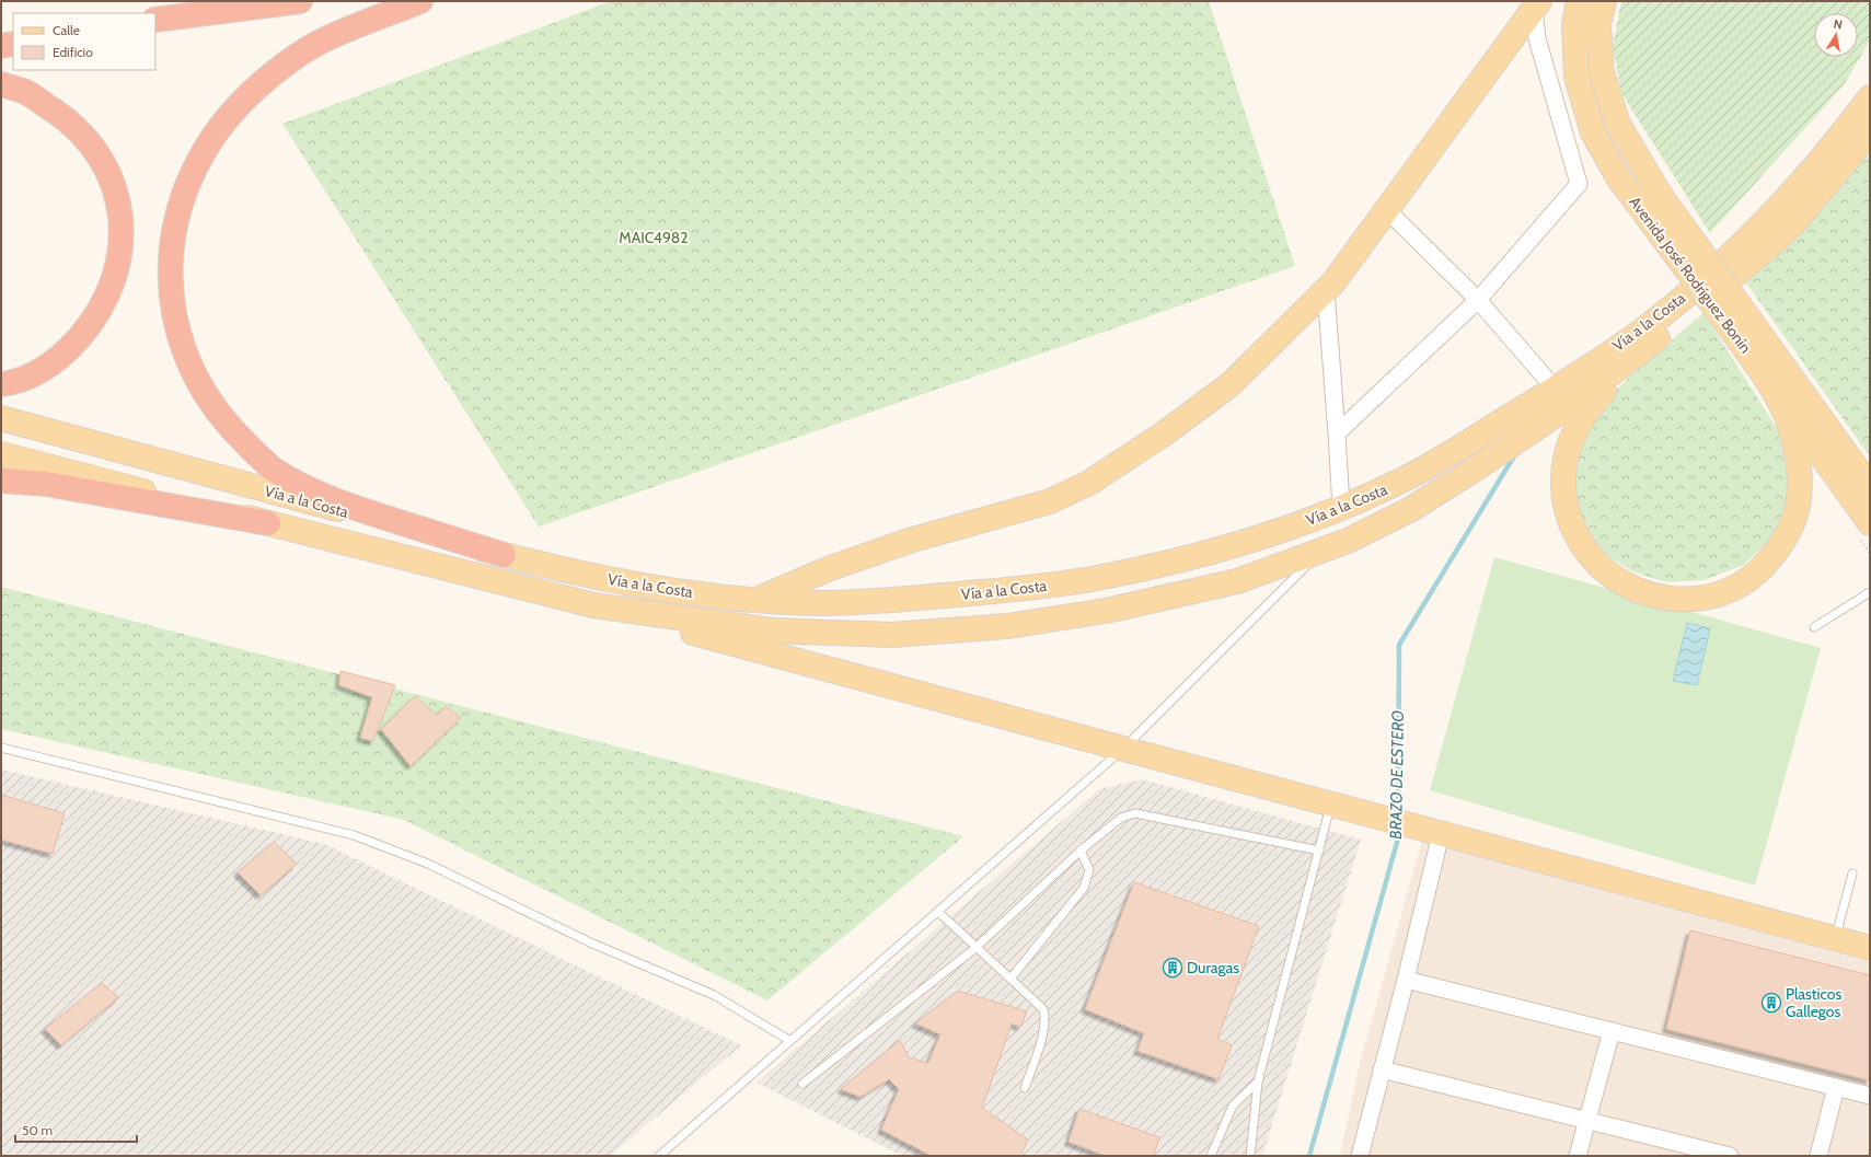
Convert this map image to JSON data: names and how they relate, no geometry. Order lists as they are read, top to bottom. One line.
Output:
{"streets":{"main road":["Avenida José Rodríguez Bonín","Vía a la Costa"]},"water":["BRAZO DE ESTERO"],"parks":["MAIC4982"],"places":{"building":["Duragas","Plasticos Gallegos"]},"legend":["Calle","Edificio"],"scale_bar":"50 m","north":"top"}
